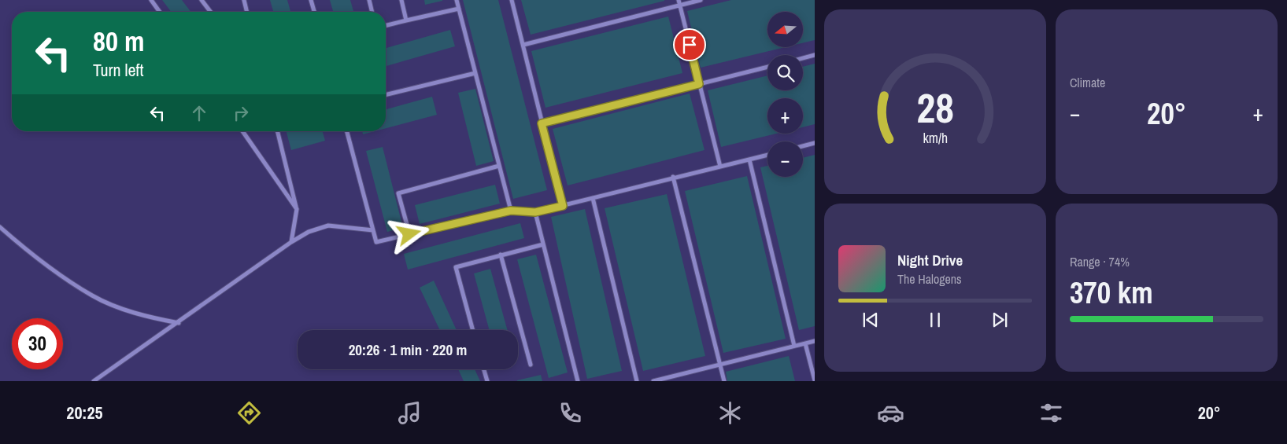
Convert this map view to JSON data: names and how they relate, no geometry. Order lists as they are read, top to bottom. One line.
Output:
{"north":"left","page":{"tile":["Climate",["Range · 74%","370 km"]],"map_buttons":["+","−"],"turn":["80 m","Turn left"],"heat":["−","20°","+"],"song":["Night Drive","The Halogens"],"limit":"30","trip":"20:26 · 1 min · 220 m","tabs":["20:25","20°"],"gauge":["28","km/h"]}}
